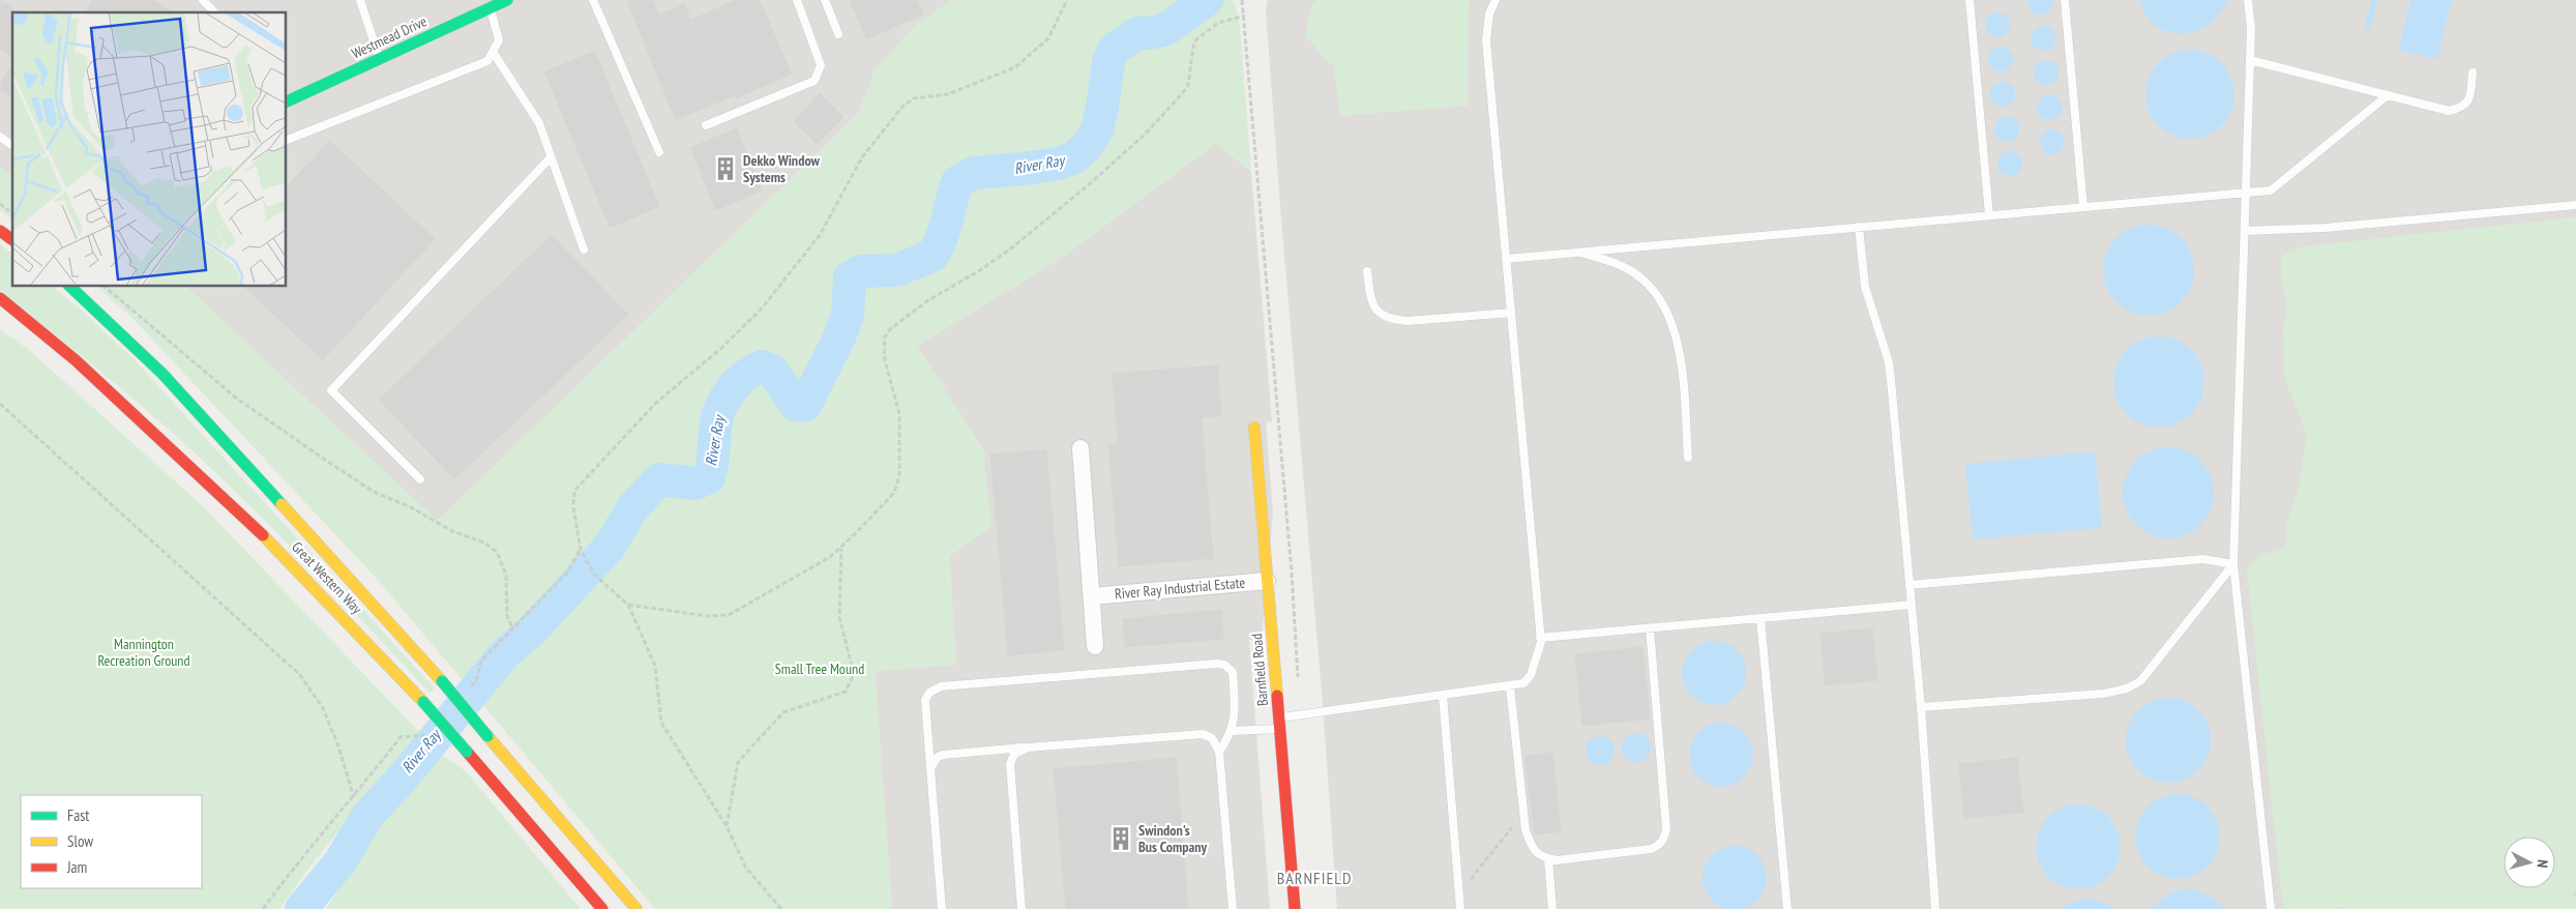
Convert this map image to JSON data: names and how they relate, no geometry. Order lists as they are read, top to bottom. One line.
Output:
{"streets":{"main road":["Westmead Drive","Great Western Way","Barnfield Road"],"street":["River Ray Industrial Estate"]},"crossings":[["River Ray Industrial Estate","Barnfield Road"]],"districts":["BARNFIELD"],"water":["River Ray"],"parks":["Mannington Recreation Ground","Small Tree Mound"],"places":{"building":["Dekko Window Systems","Swindon's Bus Company"]},"legend":["Fast","Slow","Jam"],"north":"right"}
